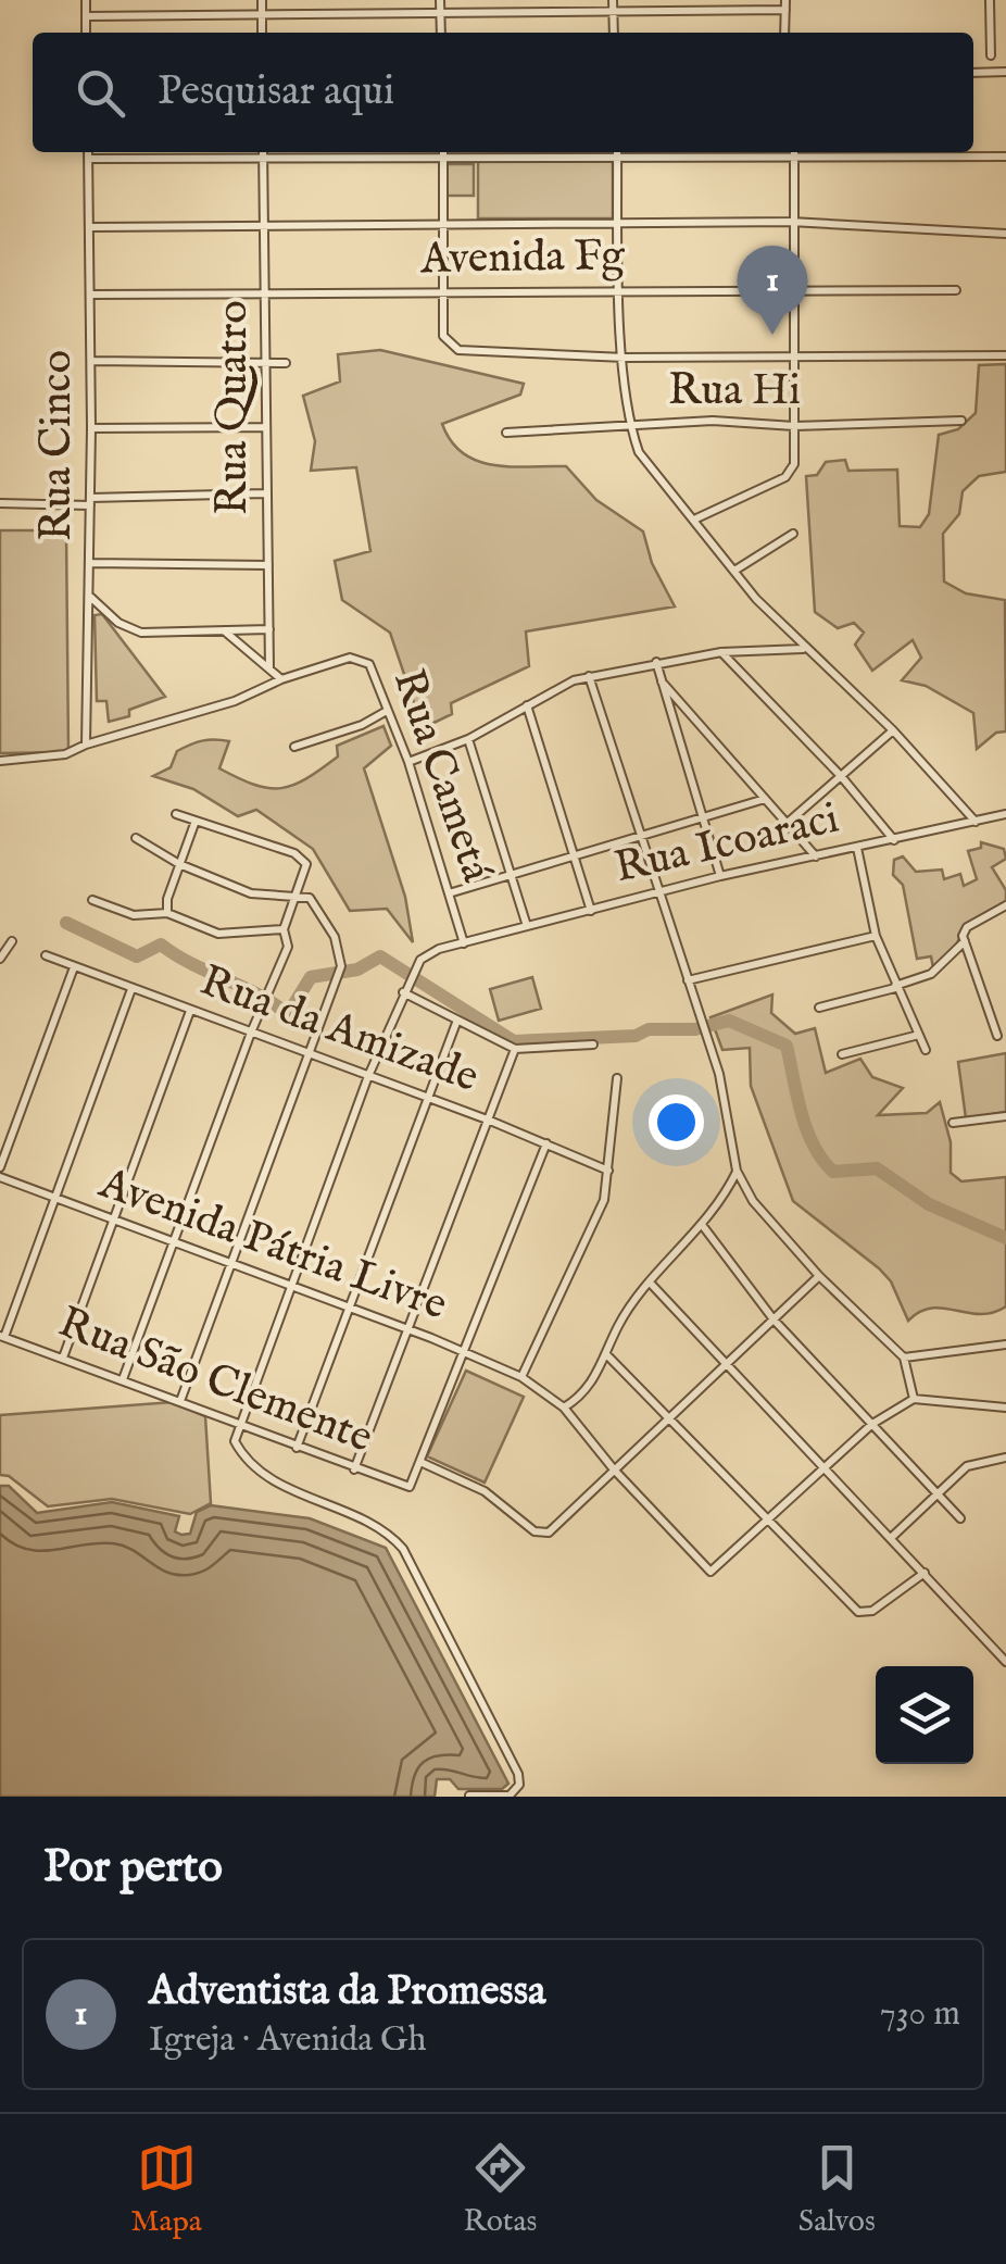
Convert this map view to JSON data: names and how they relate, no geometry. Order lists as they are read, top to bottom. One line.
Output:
{"streets":{"street":["Avenida Fg","Rua Hi","Rua Quatro","Rua Cinco","Rua Cametá","Rua Icoaraci","Rua da Amizade","Avenida Pátria Livre","Rua São Clemente"]},"crossings":[["Avenida Fg","Rua Quatro"],["Avenida Fg","Rua Cinco"],["Rua Cametá","Rua Icoaraci"]],"page":{"search":"Pesquisar aqui","pins":"1","heading":"Por perto","list":[{"mark":"1","name":"Adventista da Promessa","note":"Igreja · Avenida Gh","value":"730 m"}],"nav":["Mapa","Rotas","Salvos"]}}
